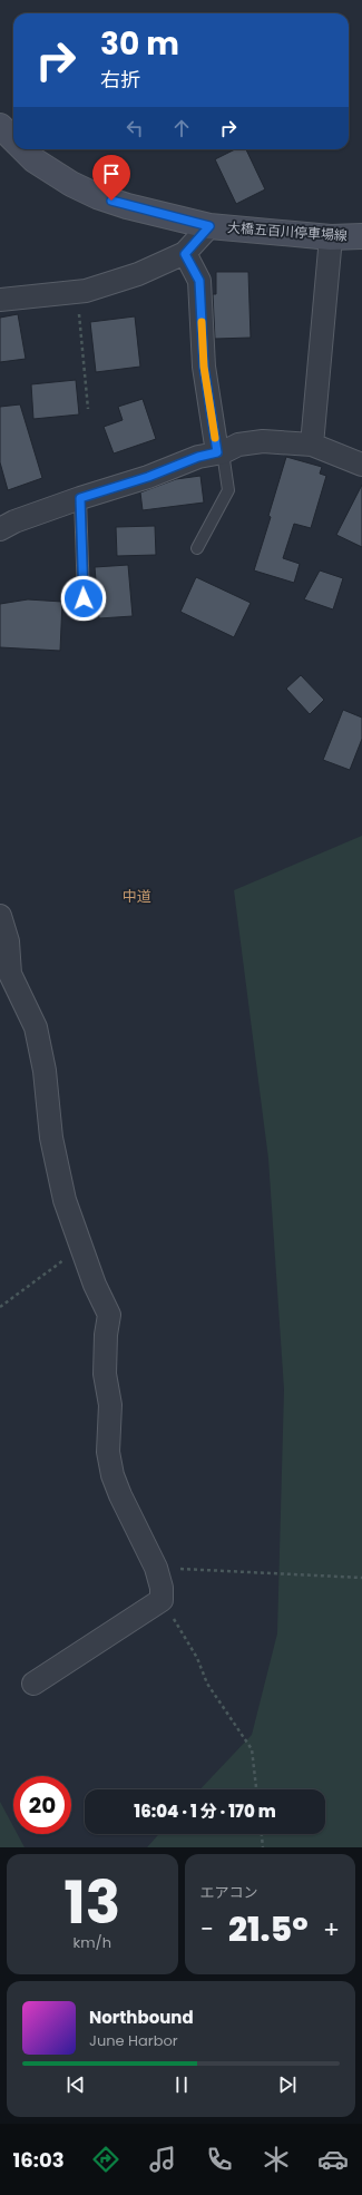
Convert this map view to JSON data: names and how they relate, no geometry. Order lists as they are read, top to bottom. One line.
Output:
{"streets":{"main road":["大橋五百川停車場線"]},"districts":["中道"],"page":{"turn":["30 m","右折"],"limit":"20","trip":"16:04 · 1 分 · 170 m","tile":[["13","km/h"],"エアコン"],"heat":["−","21.5°","+"],"song":["Northbound","June Harbor"],"tabs":"16:03"}}
